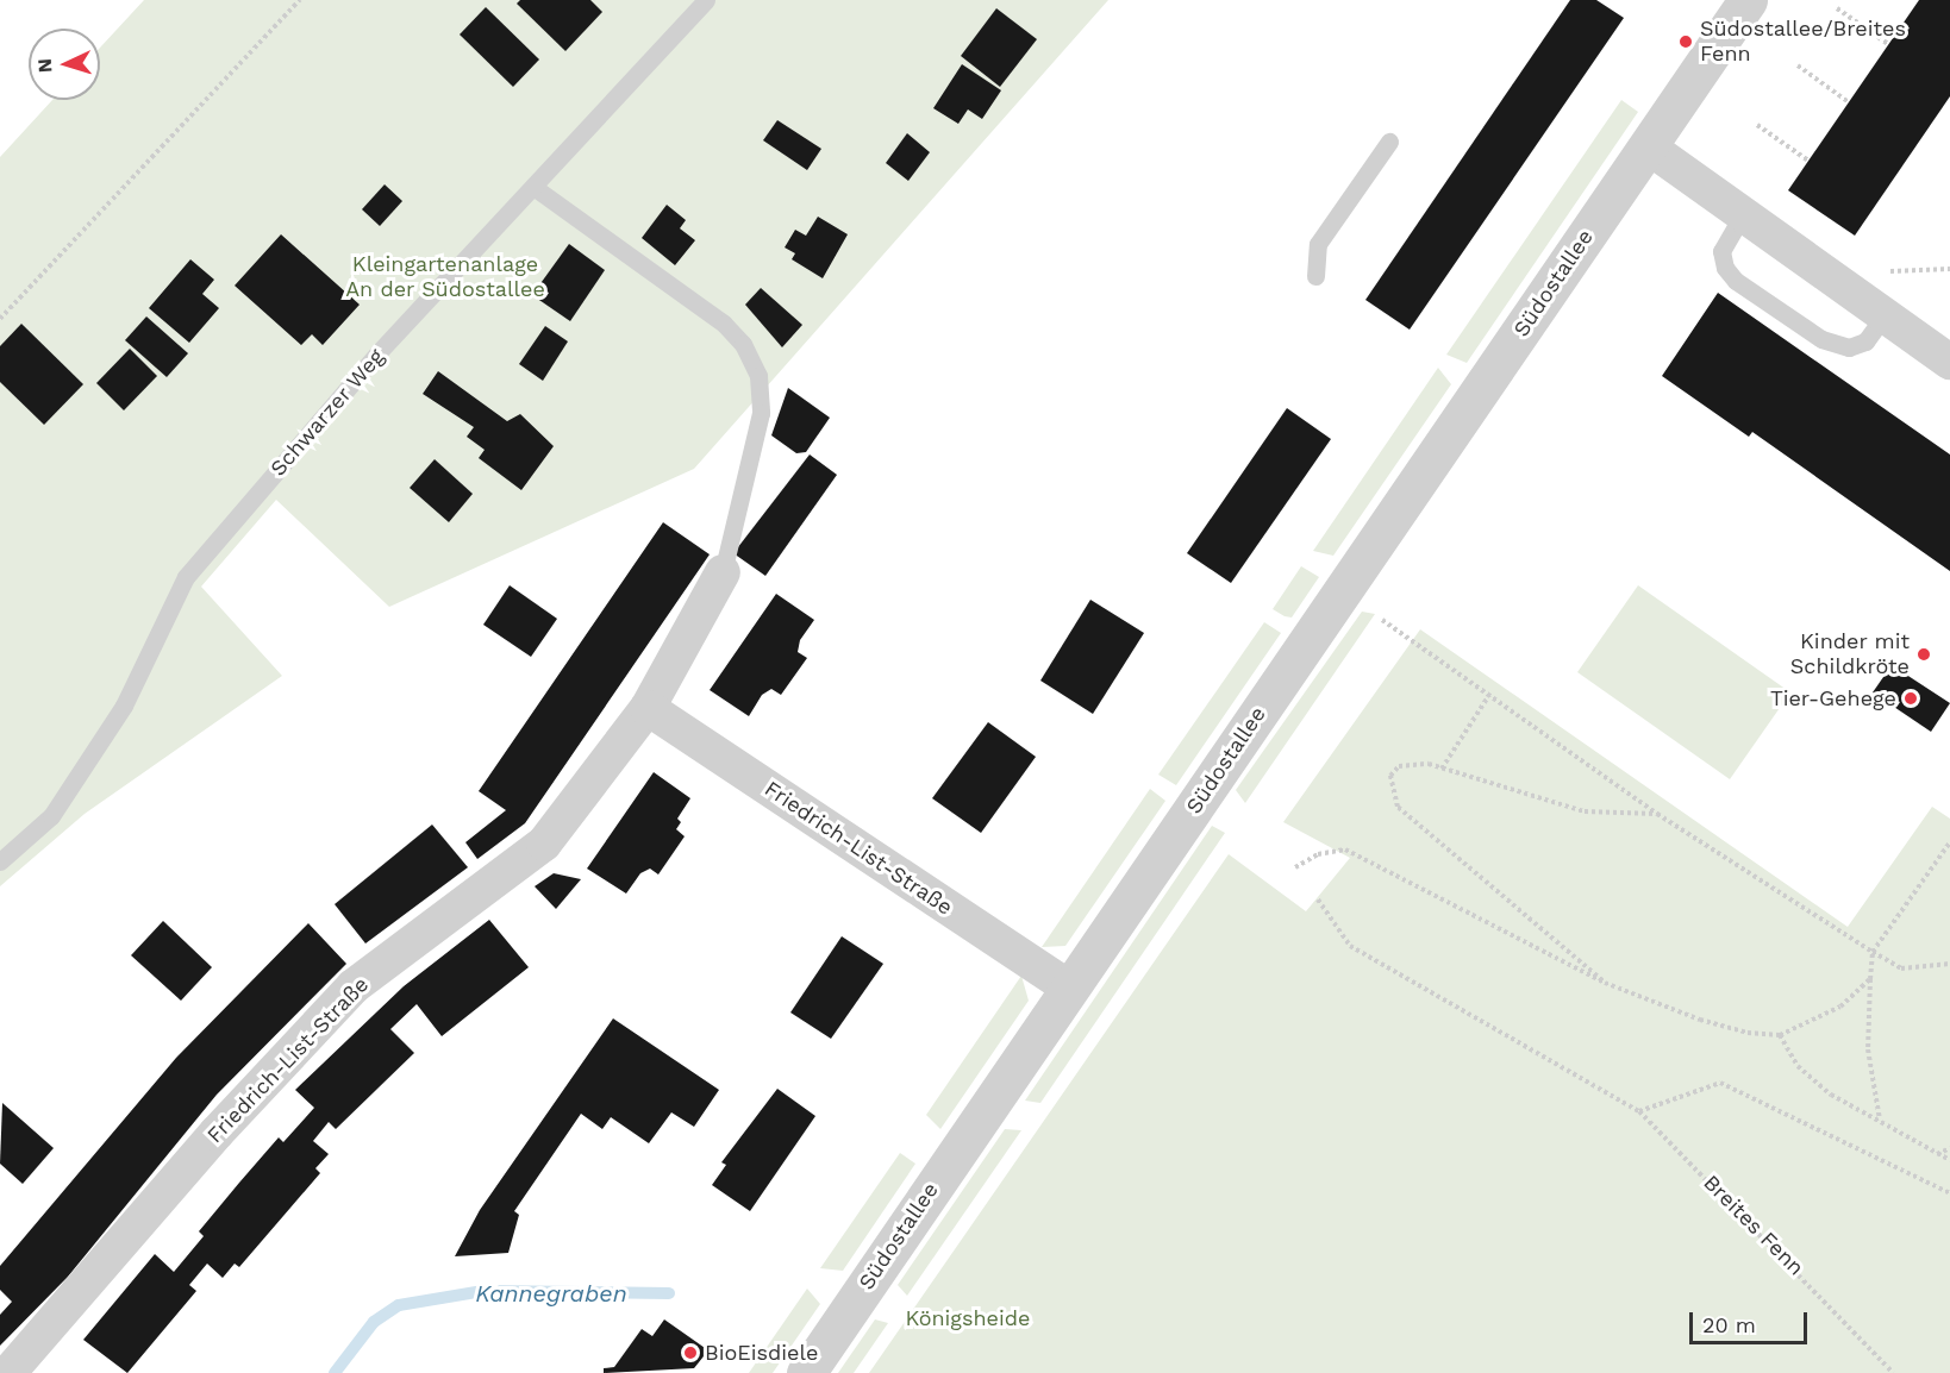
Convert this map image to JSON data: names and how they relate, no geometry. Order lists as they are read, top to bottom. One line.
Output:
{"streets":{"street":["Südostallee","Friedrich-List-Straße"],"lane":["Schwarzer Weg"],"path":["Breites Fenn"]},"crossings":[["Südostallee","Friedrich-List-Straße"],["Schwarzer Weg","Friedrich-List-Straße"]],"water":["Kannegraben"],"parks":["Kleingartenanlage An der Südostallee","Königsheide"],"places":["Südostallee/Breites Fenn","Kinder mit Schildkröte","Tier-Gehege","BioEisdiele"],"scale_bar":"20 m","north":"left"}
